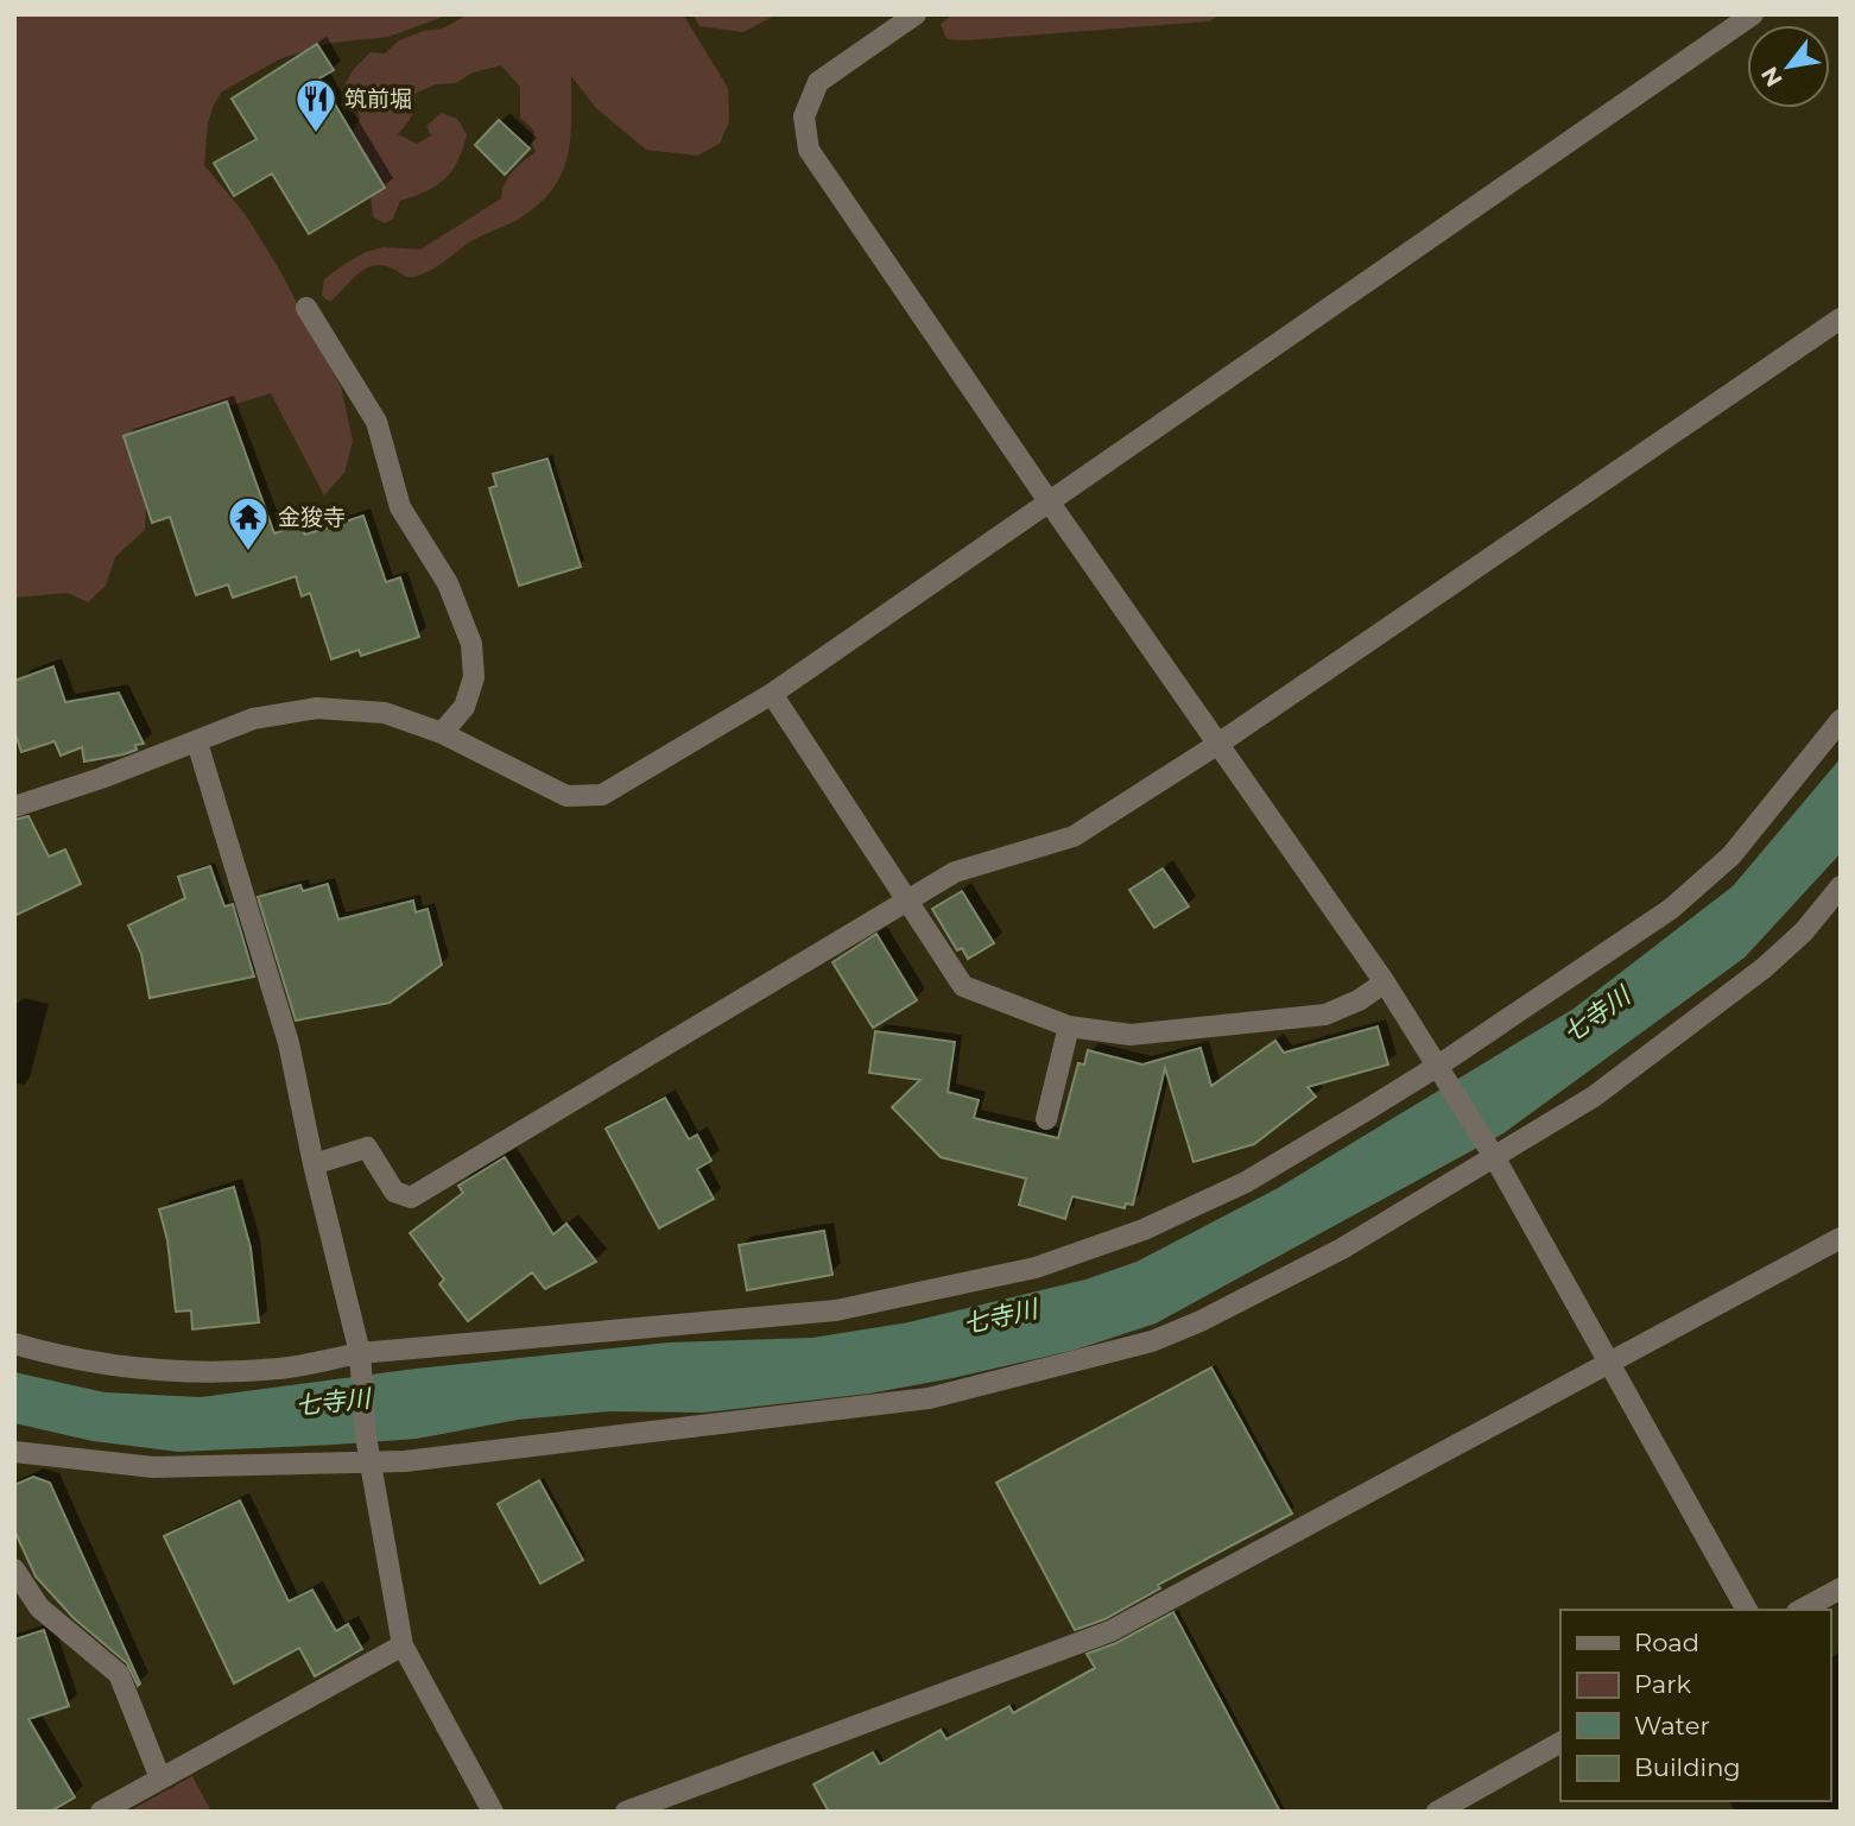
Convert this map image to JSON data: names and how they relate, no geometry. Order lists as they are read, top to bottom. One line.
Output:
{"water":["七寺川"],"places":{"restaurant":["筑前堀"],"temple":["金狻寺"]},"legend":["Road","Park","Water","Building"],"north":"bottom left"}
